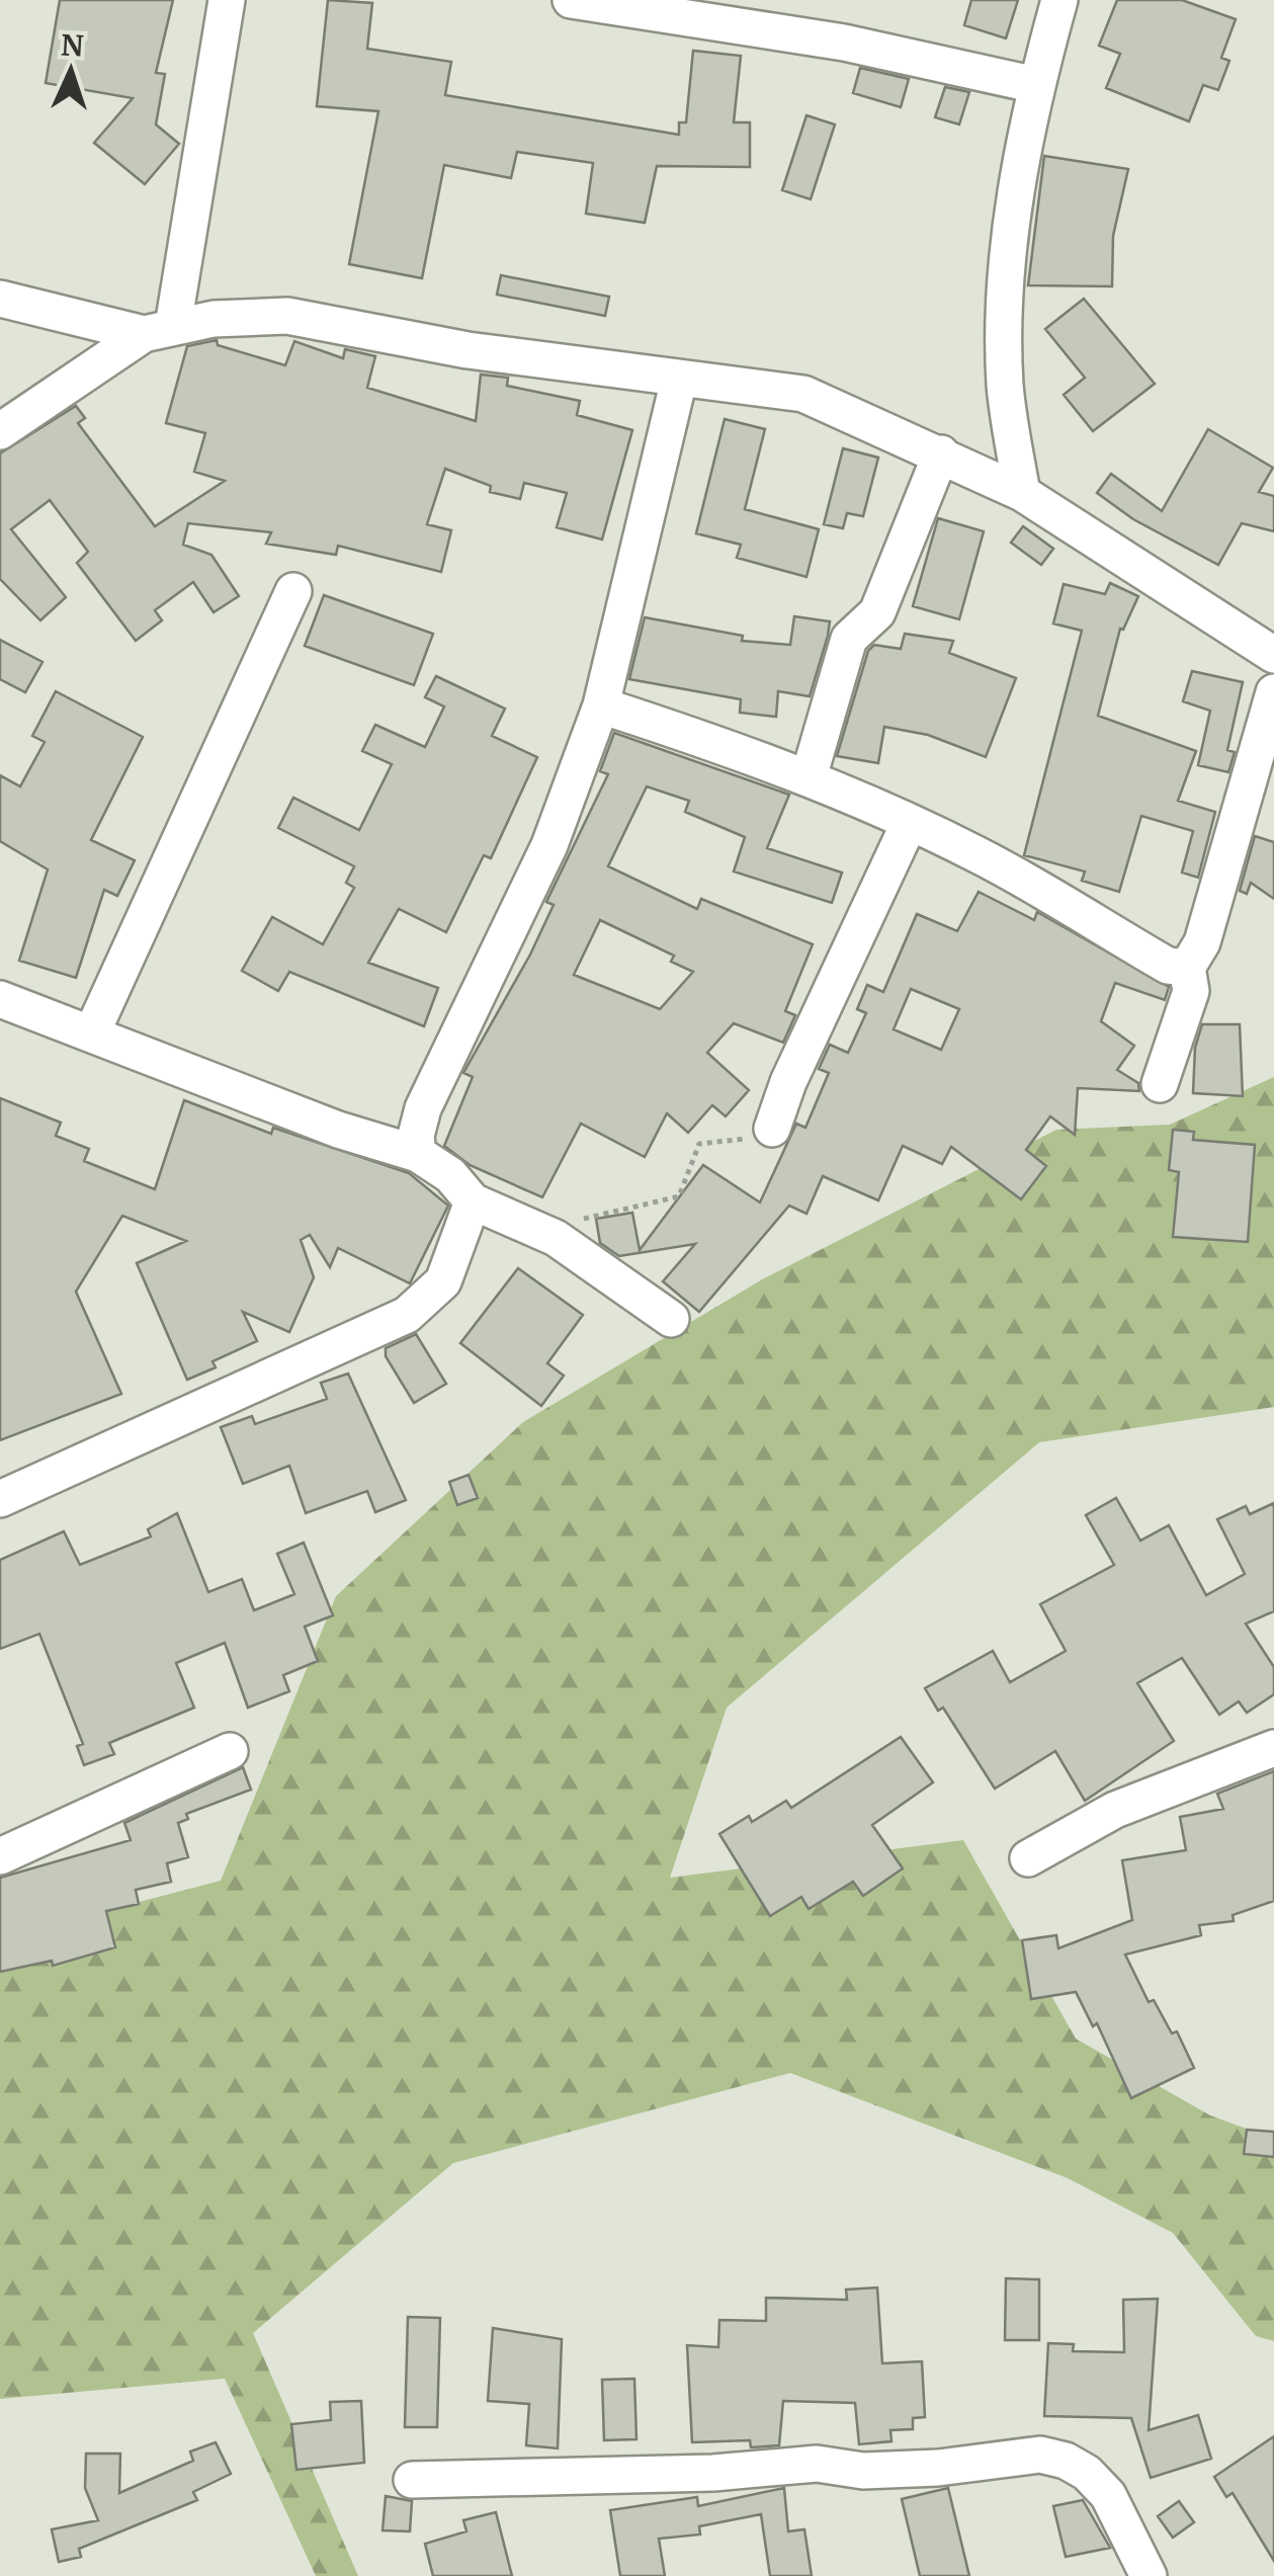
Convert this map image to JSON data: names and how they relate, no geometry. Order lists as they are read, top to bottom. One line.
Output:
{"north":"top"}
